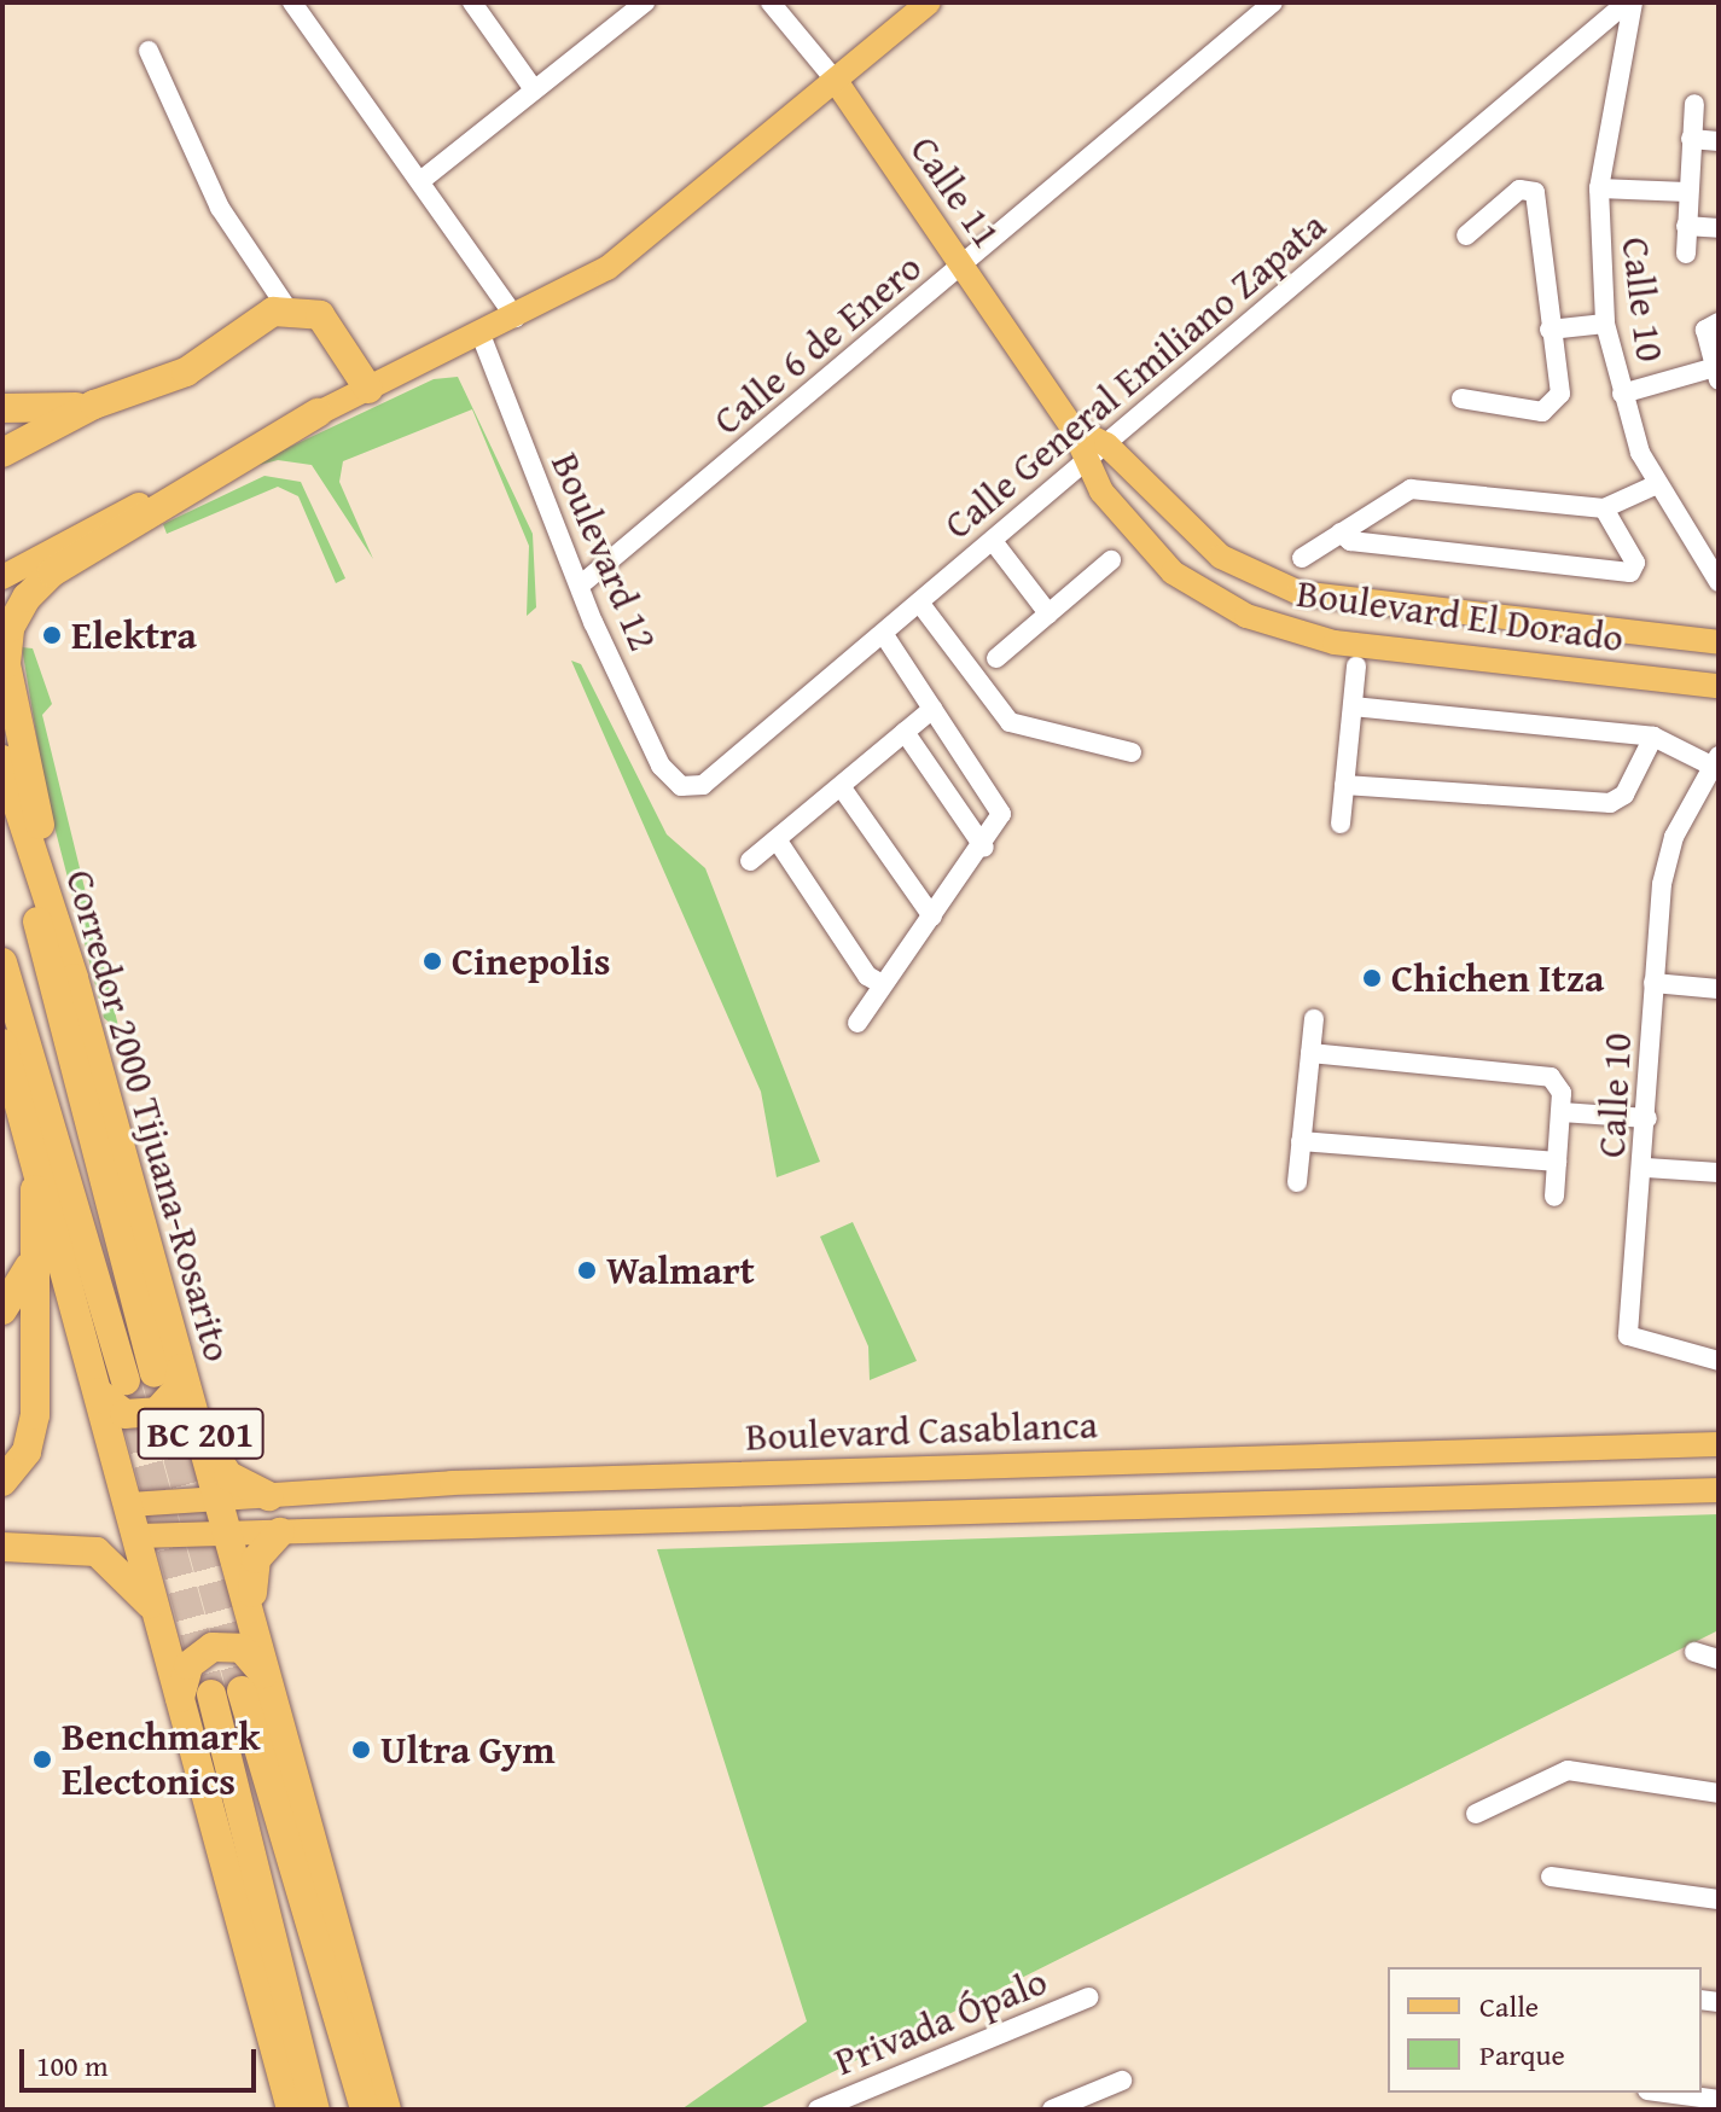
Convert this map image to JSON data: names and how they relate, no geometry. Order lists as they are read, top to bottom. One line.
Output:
{"streets":{"highway":["Corredor 2000 Tijuana-Rosarito","BC 201"],"main road":["Calle 11","Boulevard El Dorado","Boulevard Casablanca"],"street":["Calle 10","Calle 6 de Enero","Calle General Emiliano Zapata","Boulevard 12","Privada Ópalo"]},"crossings":[["Calle 11","Calle 6 de Enero"],["Calle 11","Calle General Emiliano Zapata"],["Calle 11","Boulevard El Dorado"],["Calle 10","Calle General Emiliano Zapata"],["Calle 6 de Enero","Boulevard 12"],["Calle General Emiliano Zapata","Boulevard 12"],["Calle General Emiliano Zapata","Boulevard El Dorado"],["Corredor 2000 Tijuana-Rosarito","Boulevard Casablanca"],["Boulevard Casablanca","BC 201"]],"places":["Elektra","Cinepolis","Chichen Itza","Walmart","Ultra Gym","Benchmark Electonics"],"legend":["Calle","Parque"],"scale_bar":"100 m"}
